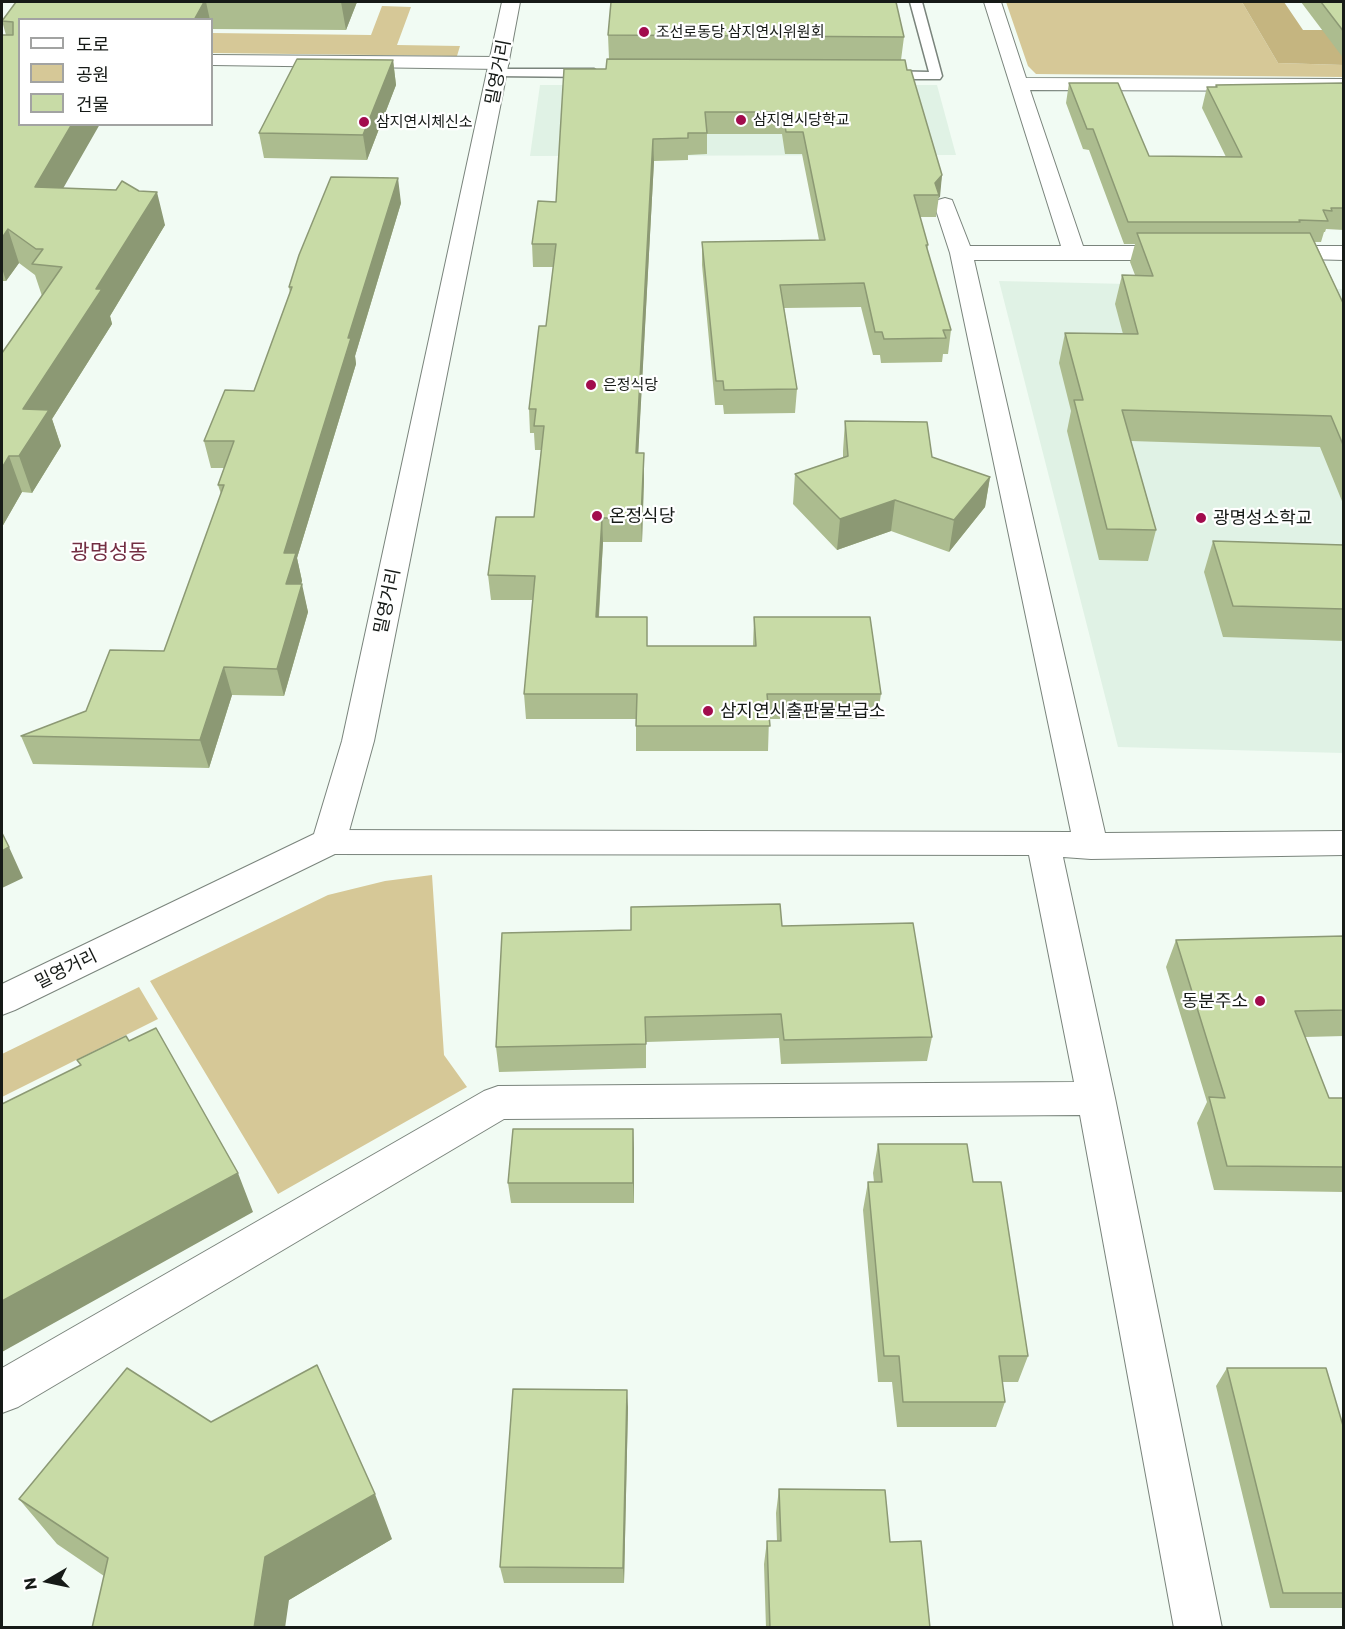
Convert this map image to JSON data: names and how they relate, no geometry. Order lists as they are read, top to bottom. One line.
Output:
{"streets":{"street":["밀영거리"]},"districts":["광명성동"],"places":["조선로동당 삼지연시위원회","삼지연시당학교","삼지연시체신소","은정식당","온정식당","광명성소학교","삼지연시출판물보급소","동분주소"],"legend":["도로","공원","건물"],"north":"left"}
